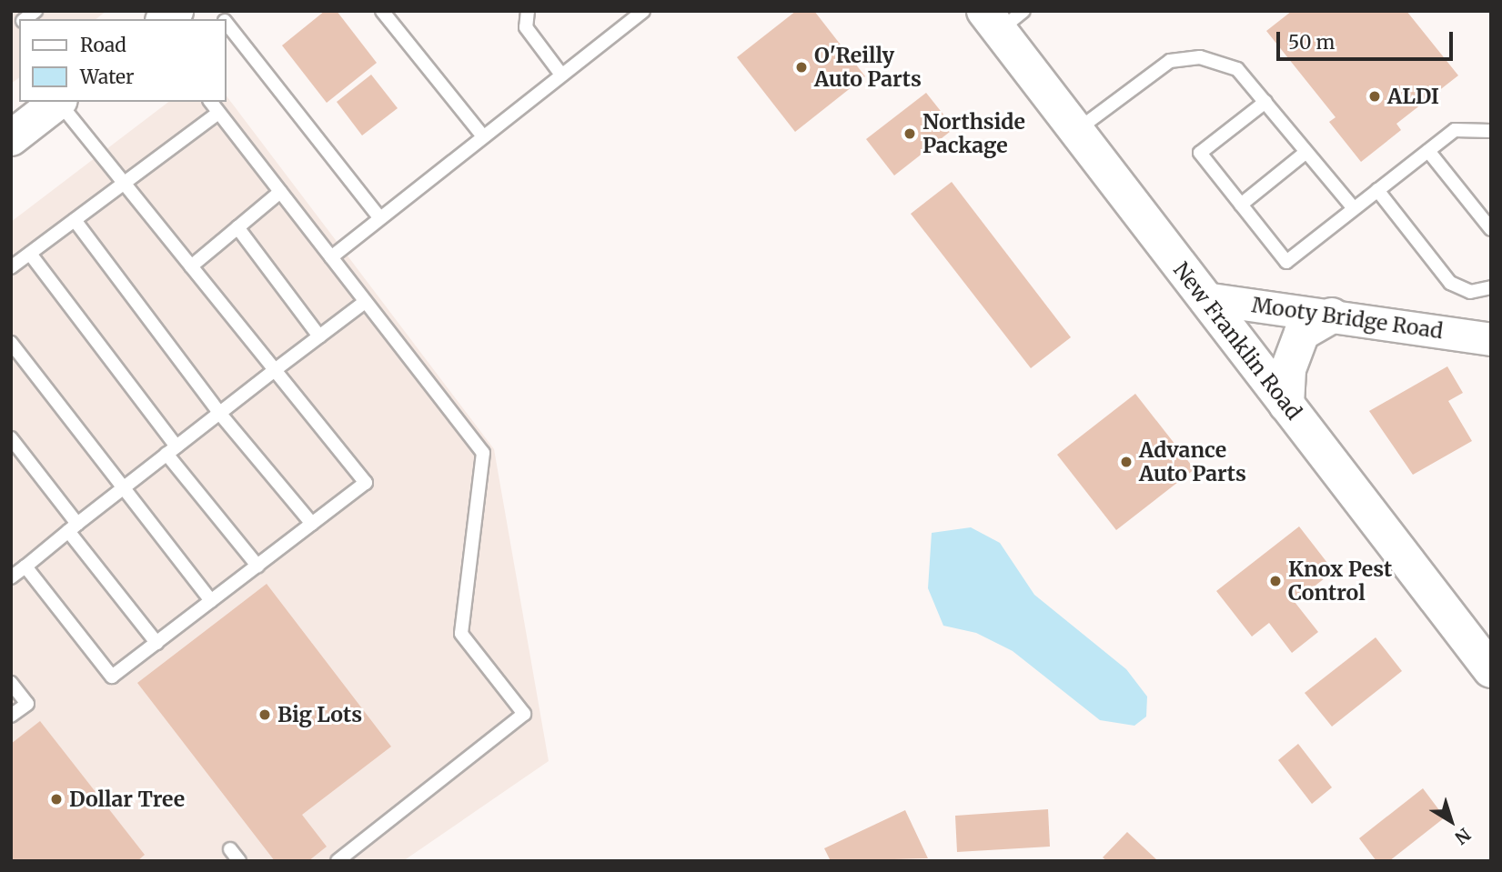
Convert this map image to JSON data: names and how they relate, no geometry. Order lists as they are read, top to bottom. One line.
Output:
{"streets":{"main road":["New Franklin Road"],"street":["Mooty Bridge Road"]},"crossings":[["Mooty Bridge Road","New Franklin Road"]],"places":["O'Reilly Auto Parts","ALDI","Northside Package","Advance Auto Parts","Knox Pest Control","Big Lots","Dollar Tree"],"legend":["Road","Water"],"scale_bar":"50 m","north":"bottom right"}
